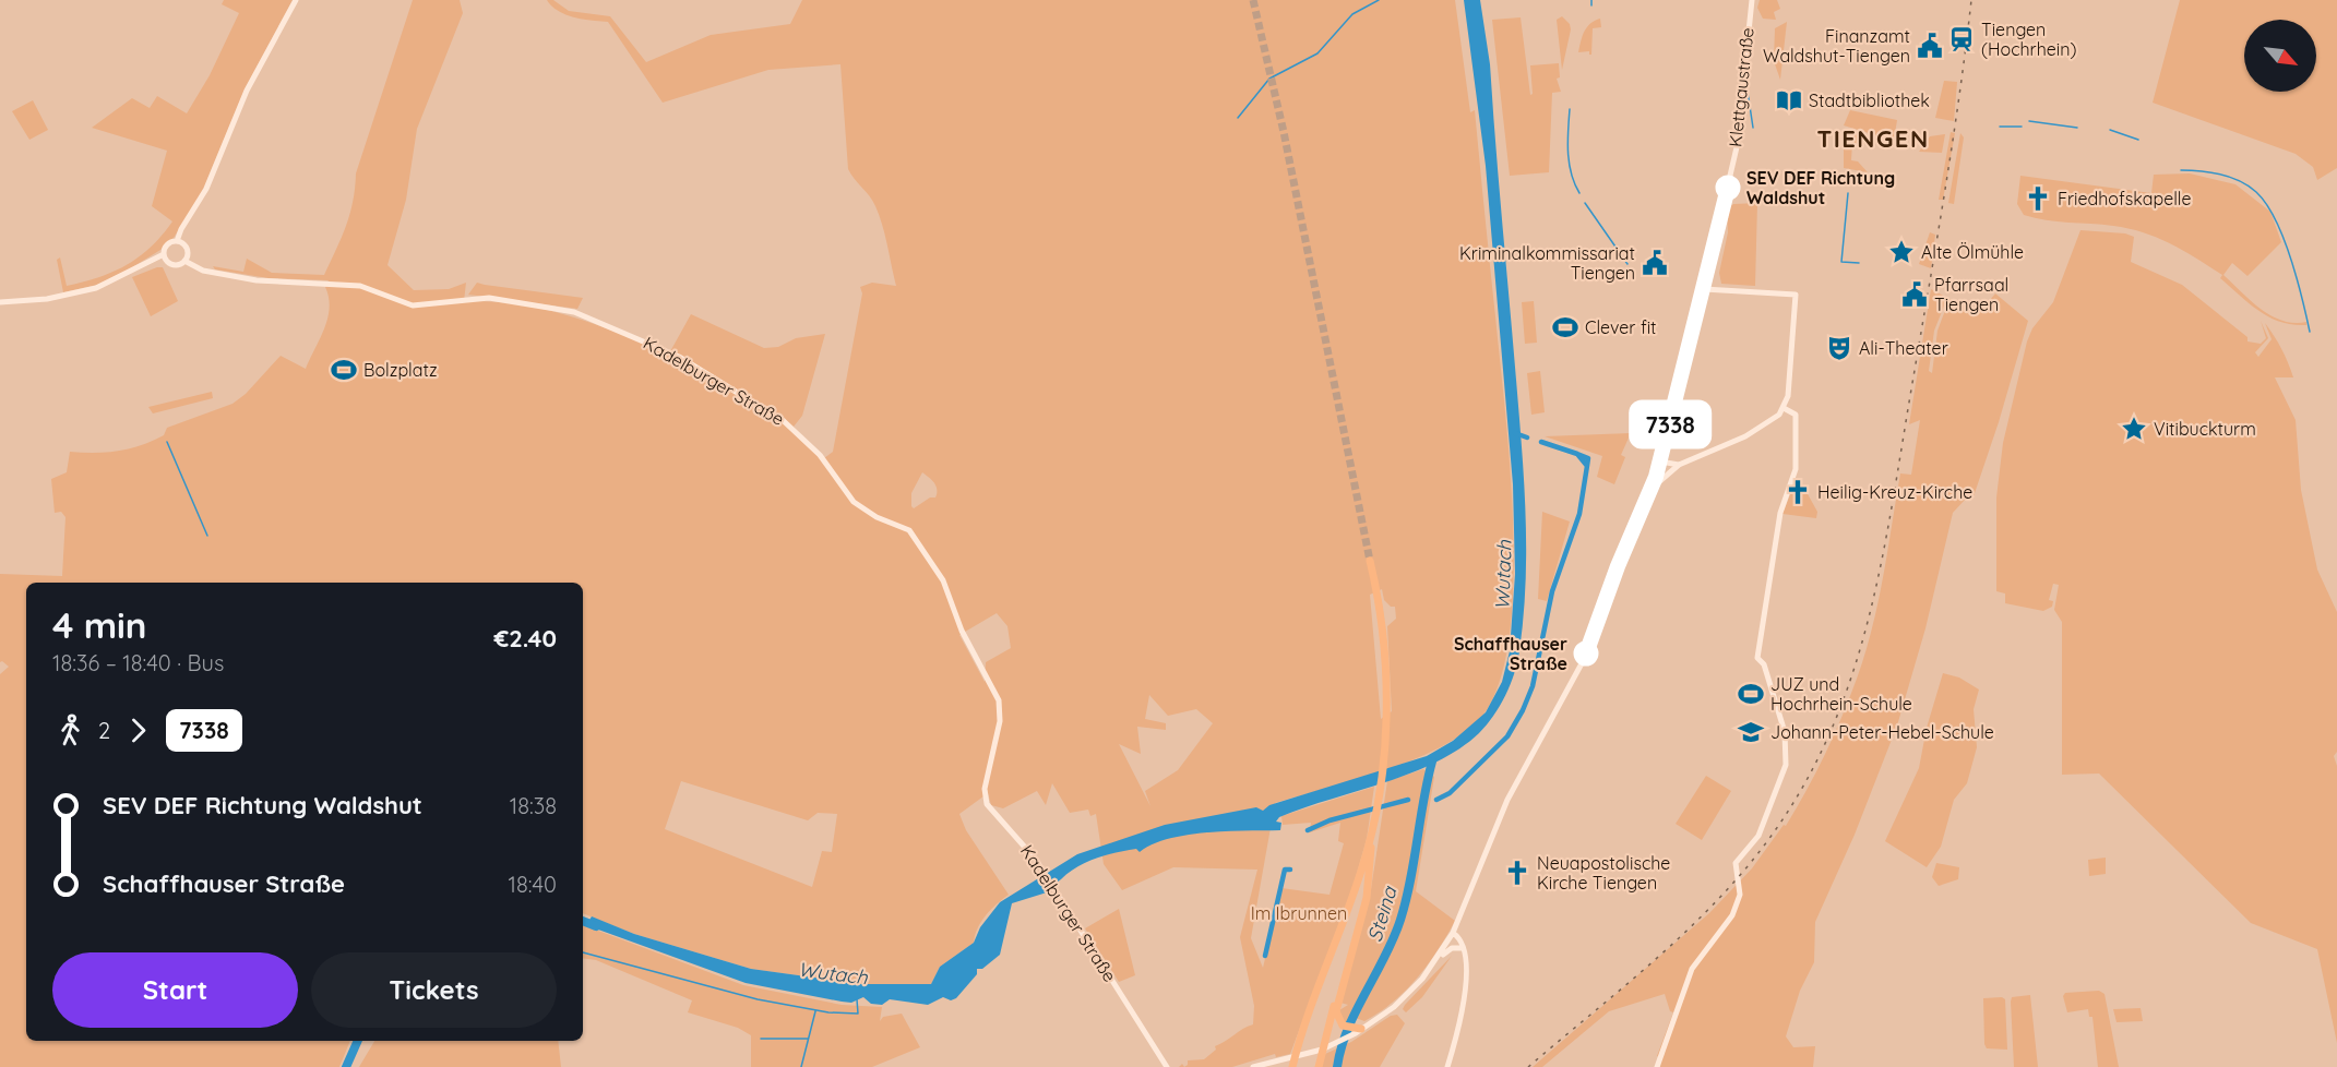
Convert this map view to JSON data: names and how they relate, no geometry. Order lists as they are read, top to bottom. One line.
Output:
{"streets":{"main road":["Klettgaustraße","Kadelburger Straße"]},"districts":["TIENGEN"],"water":["Wutach","Steina"],"parks":["Im Ibrunnen"],"places":{"station":["Tiengen (Hochrhein)"],"public building":["Finanzamt Waldshut-Tiengen","Kriminalkommissariat Tiengen","Pfarrsaal Tiengen"],"library":["Stadtbibliothek"],"other":["SEV DEF Richtung Waldshut","Schaffhauser Straße"],"church":["Friedhofskapelle","Heilig-Kreuz-Kirche","Neuapostolische Kirche Tiengen"],"place":["Alte Ölmühle","Vitibuckturm"],"sports":["Clever fit","Bolzplatz","JUZ und Hochrhein-Schule"],"theatre":["Ali-Theater"],"school or university":["Johann-Peter-Hebel-Schule"]},"lines":["bus line 7338"],"north":"bottom right","page":{"on_map":"7338","heading":["4 min","18:36 – 18:40 · Bus","€2.40"],"legs":["2","7338"],"list":[{"name":"SEV DEF Richtung Waldshut","value":"18:38"},{"name":"Schaffhauser Straße","value":"18:40"}],"buttons":["Start","Tickets"]}}
